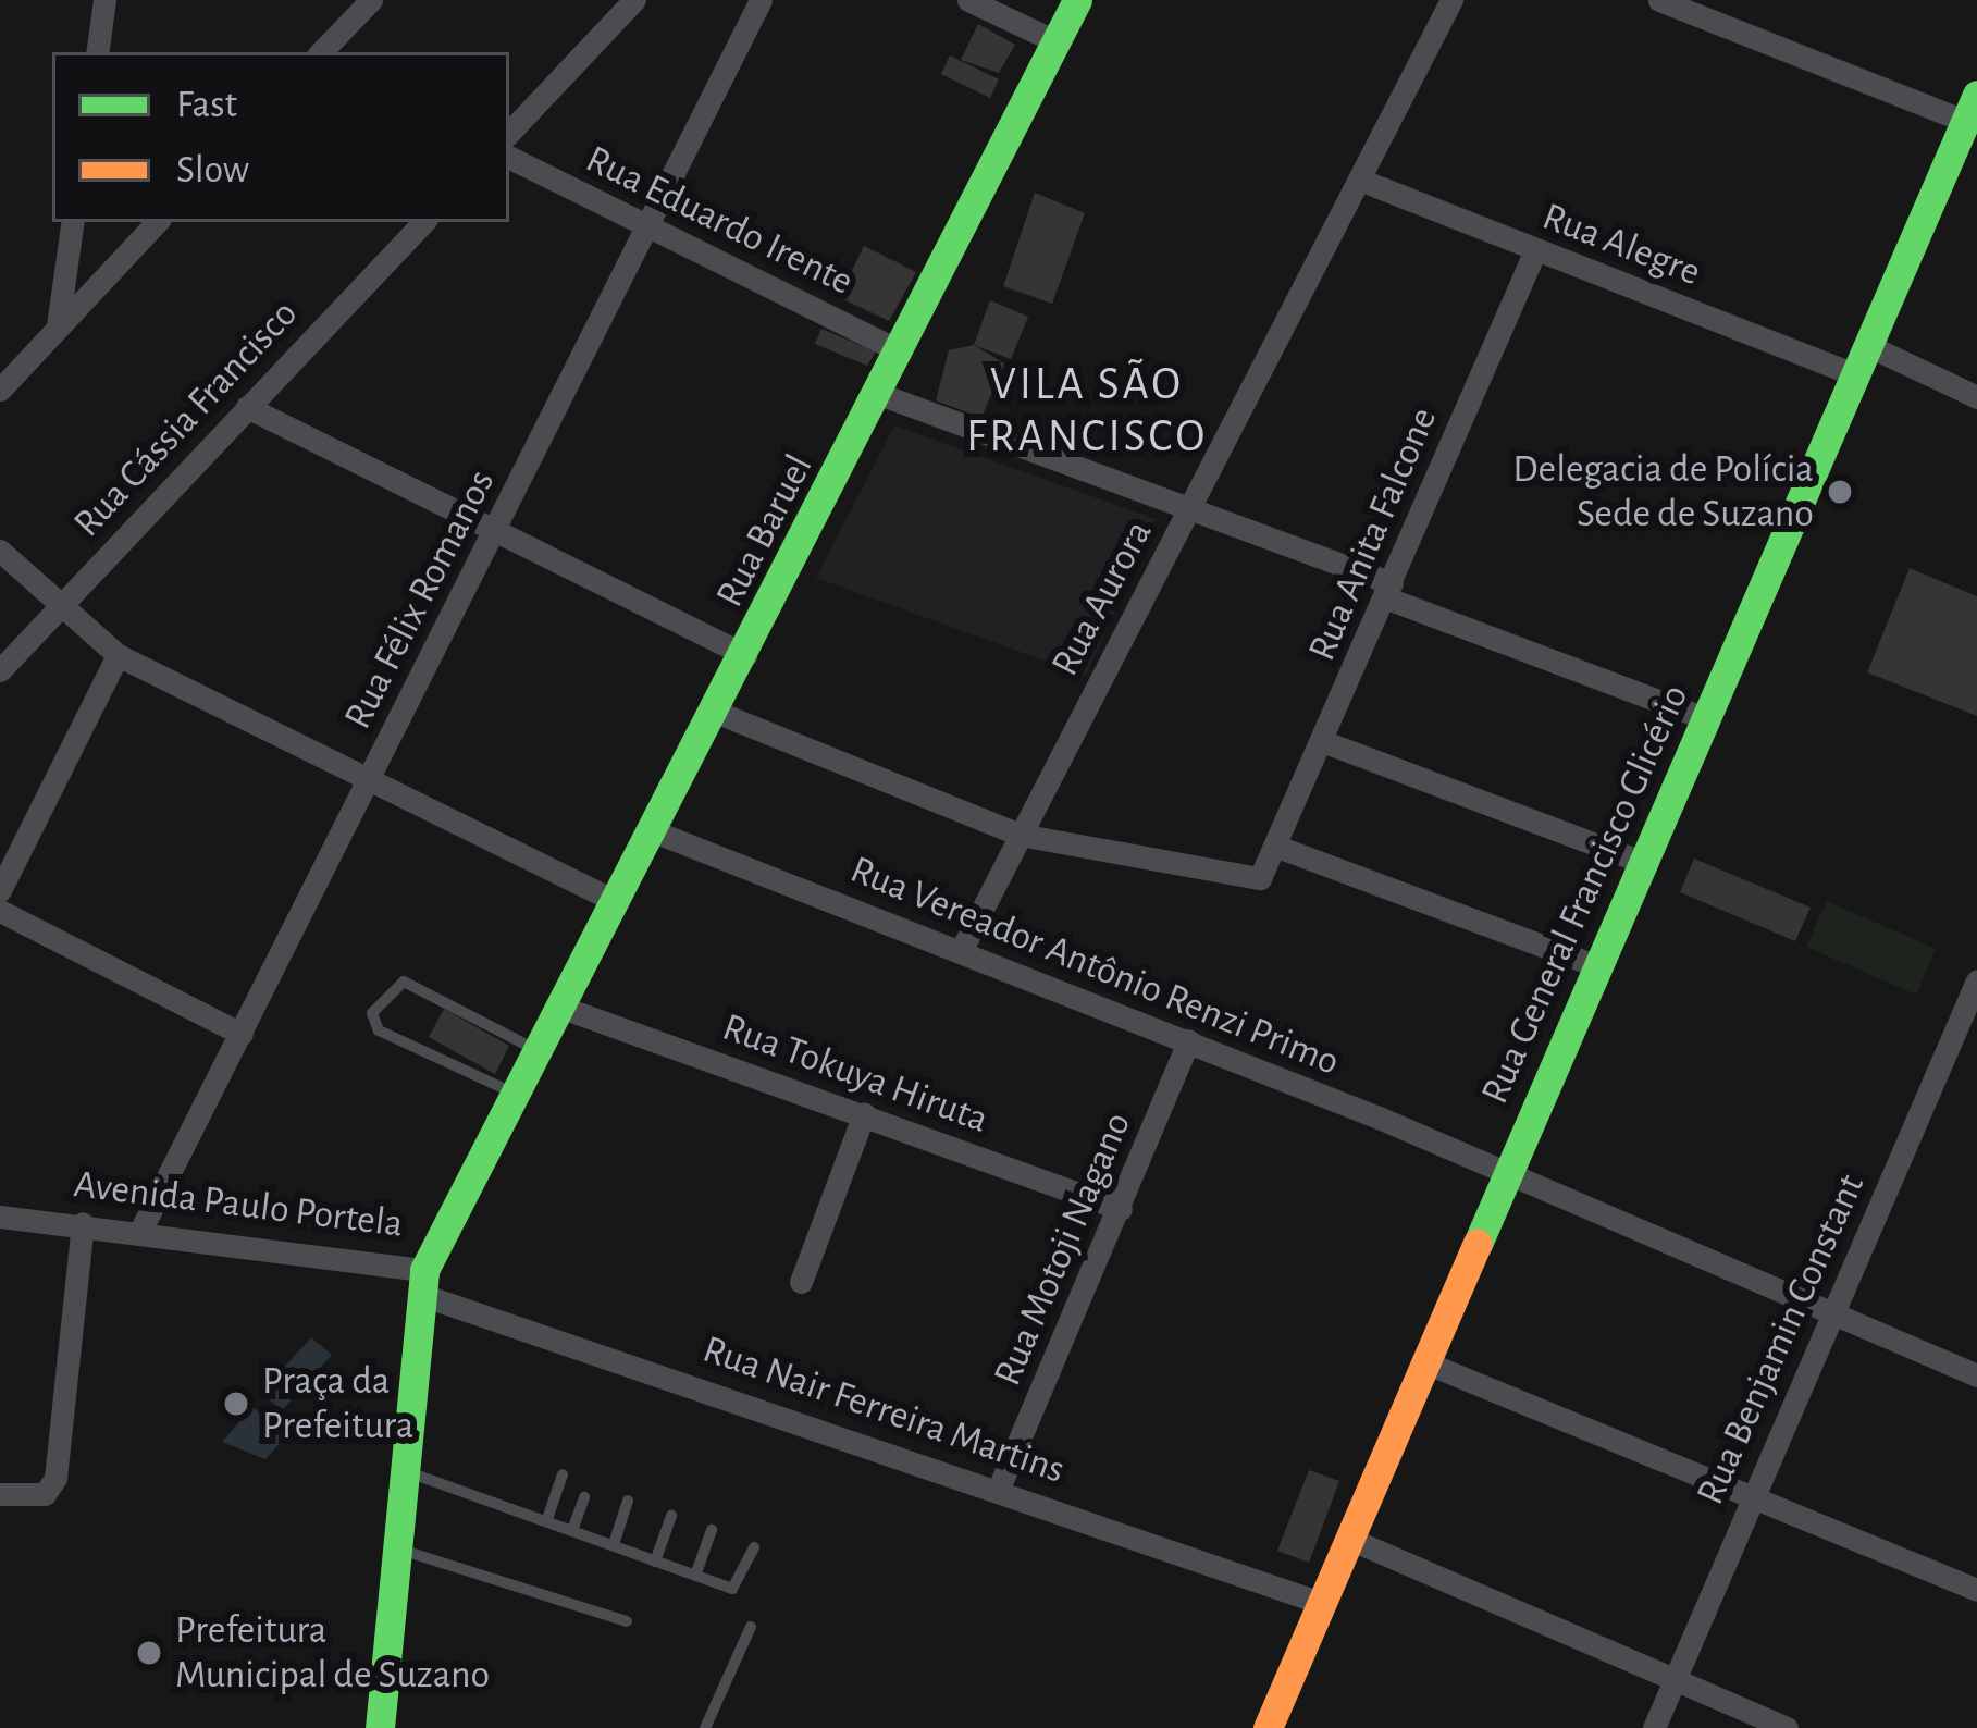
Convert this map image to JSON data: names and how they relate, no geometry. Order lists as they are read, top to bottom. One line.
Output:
{"streets":{"street":["Rua Eduardo Irente","Rua Alegre","Rua Cássia Francisco","Rua Baruel","Rua Anita Falcone","Rua Aurora","Rua Félix Romanos","Rua General Francisco Glicério","Rua Vereador Antônio Renzi Primo","Rua Tokuya Hiruta","Avenida Paulo Portela","Rua Motoji Nagano","Rua Benjamin Constant","Rua Nair Ferreira Martins"]},"crossings":[["Rua Eduardo Irente","Rua Baruel"],["Rua Eduardo Irente","Rua Félix Romanos"],["Rua Alegre","Rua Anita Falcone"],["Rua Alegre","Rua Aurora"],["Rua Alegre","Rua General Francisco Glicério"],["Rua Baruel","Rua Vereador Antônio Renzi Primo"],["Rua Baruel","Rua Tokuya Hiruta"],["Rua Baruel","Avenida Paulo Portela"],["Rua Aurora","Rua Vereador Antônio Renzi Primo"],["Rua Félix Romanos","Avenida Paulo Portela"],["Rua General Francisco Glicério","Rua Vereador Antônio Renzi Primo"],["Rua General Francisco Glicério","Rua Nair Ferreira Martins"],["Rua Vereador Antônio Renzi Primo","Rua Motoji Nagano"],["Rua Vereador Antônio Renzi Primo","Rua Benjamin Constant"],["Rua Tokuya Hiruta","Rua Motoji Nagano"],["Avenida Paulo Portela","Rua Nair Ferreira Martins"],["Rua Motoji Nagano","Rua Nair Ferreira Martins"]],"districts":["VILA SÃO FRANCISCO"],"places":["Delegacia de Polícia Sede de Suzano","Praça da Prefeitura","Prefeitura Municipal de Suzano"],"legend":["Fast","Slow"]}
